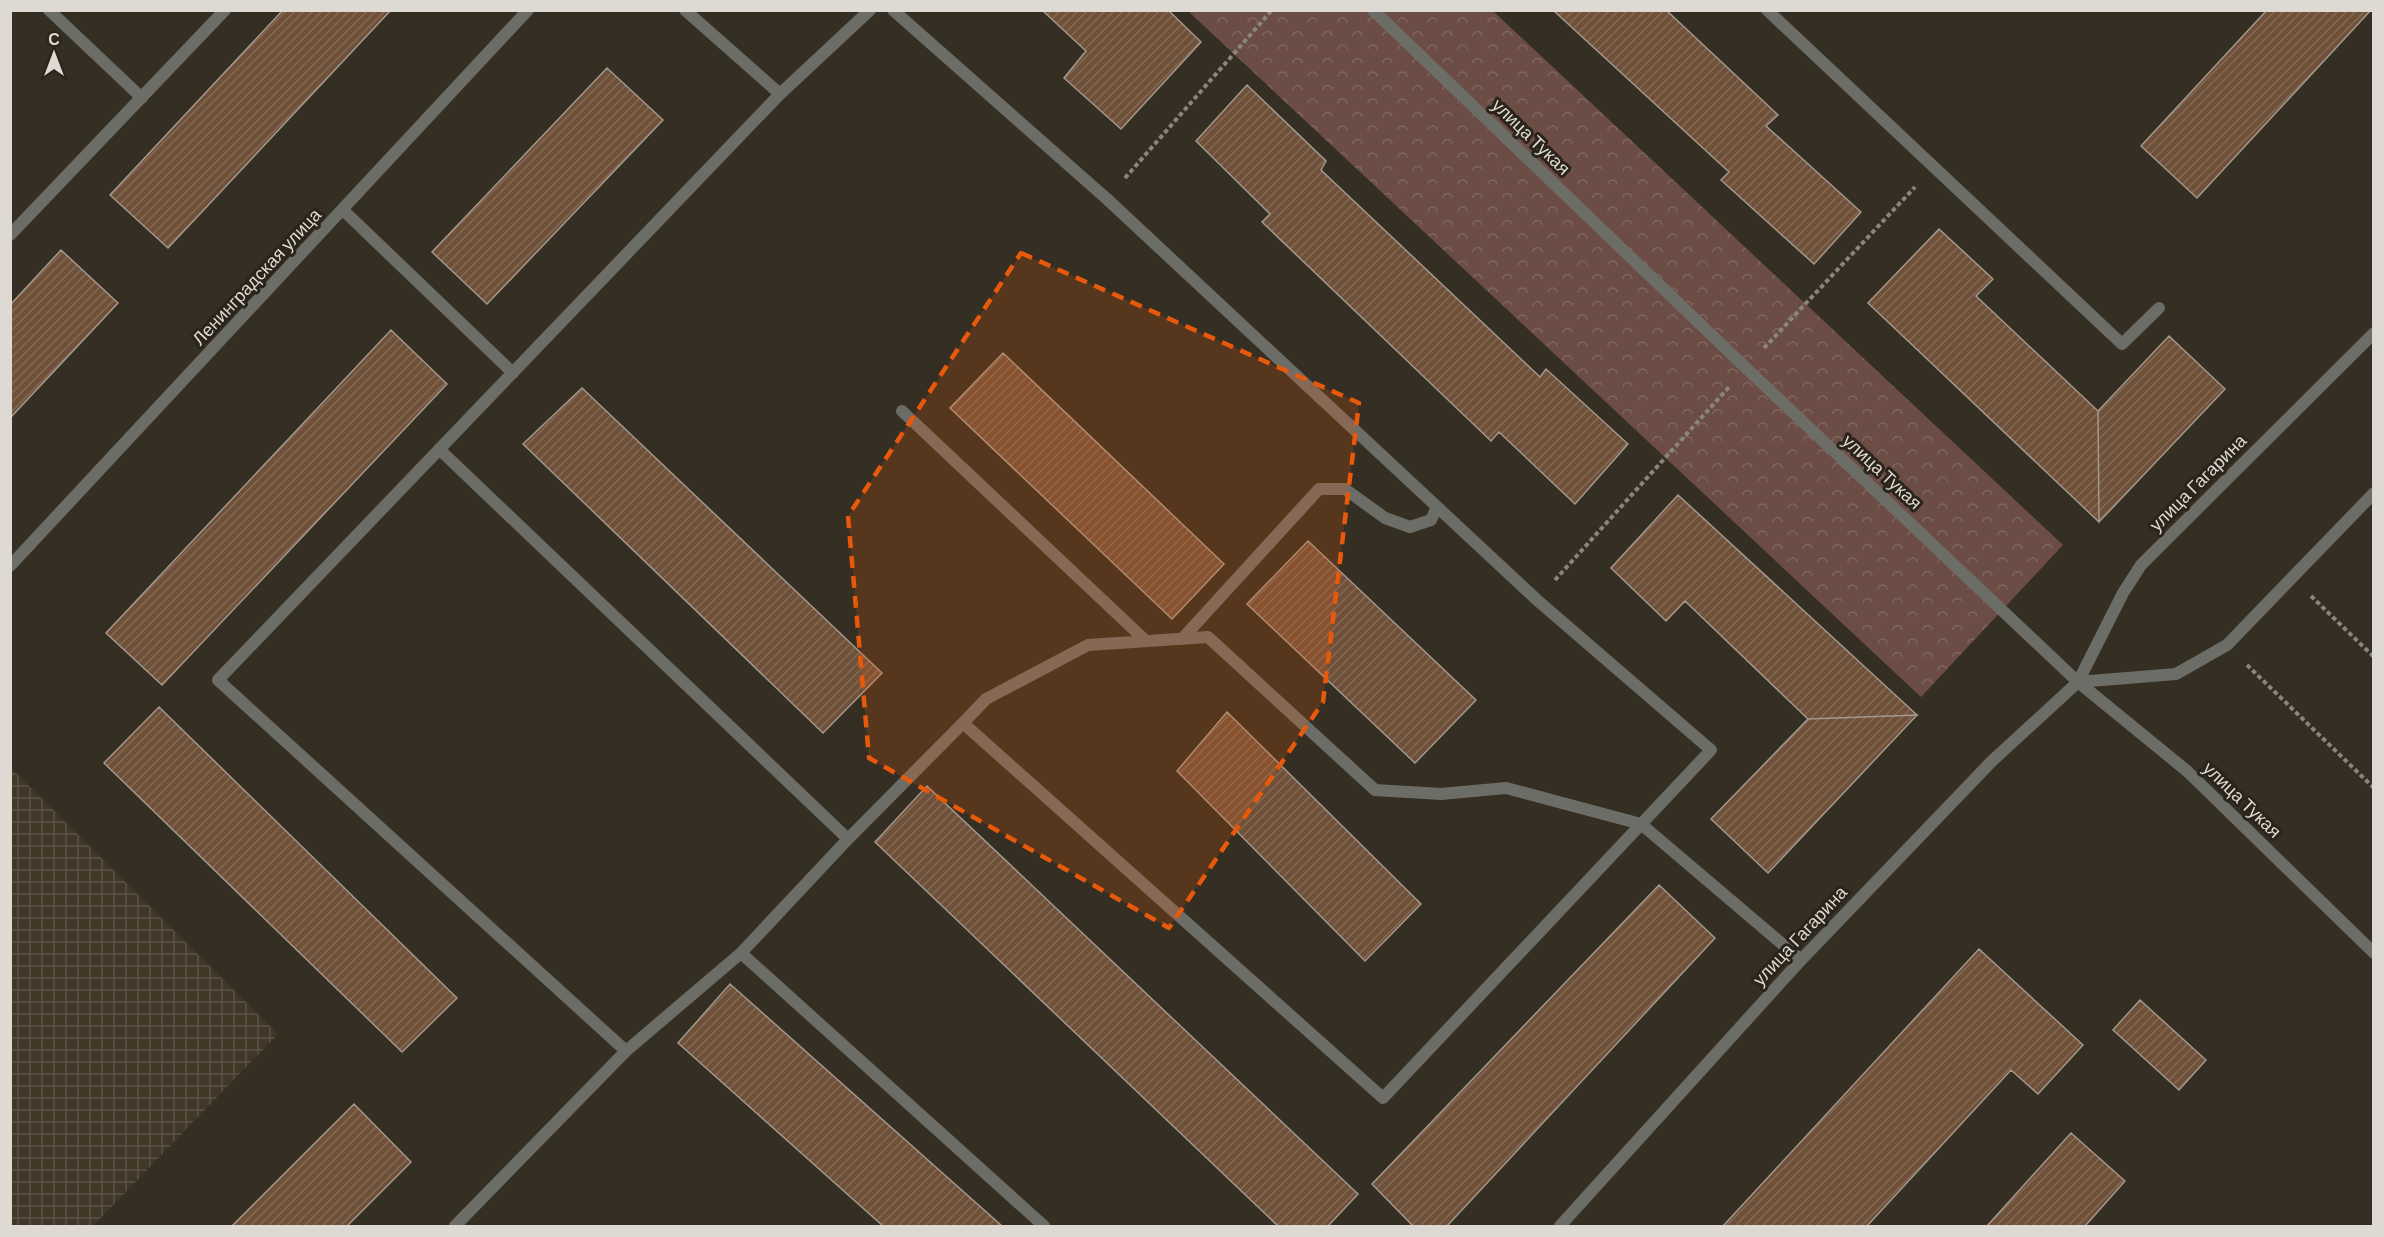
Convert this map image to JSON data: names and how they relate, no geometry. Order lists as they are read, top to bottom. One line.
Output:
{"streets":{"street":["улица Тукая","Ленинградская улица","улица Гагарина"]},"crossings":[["улица Тукая","улица Гагарина"]],"north":"top"}
